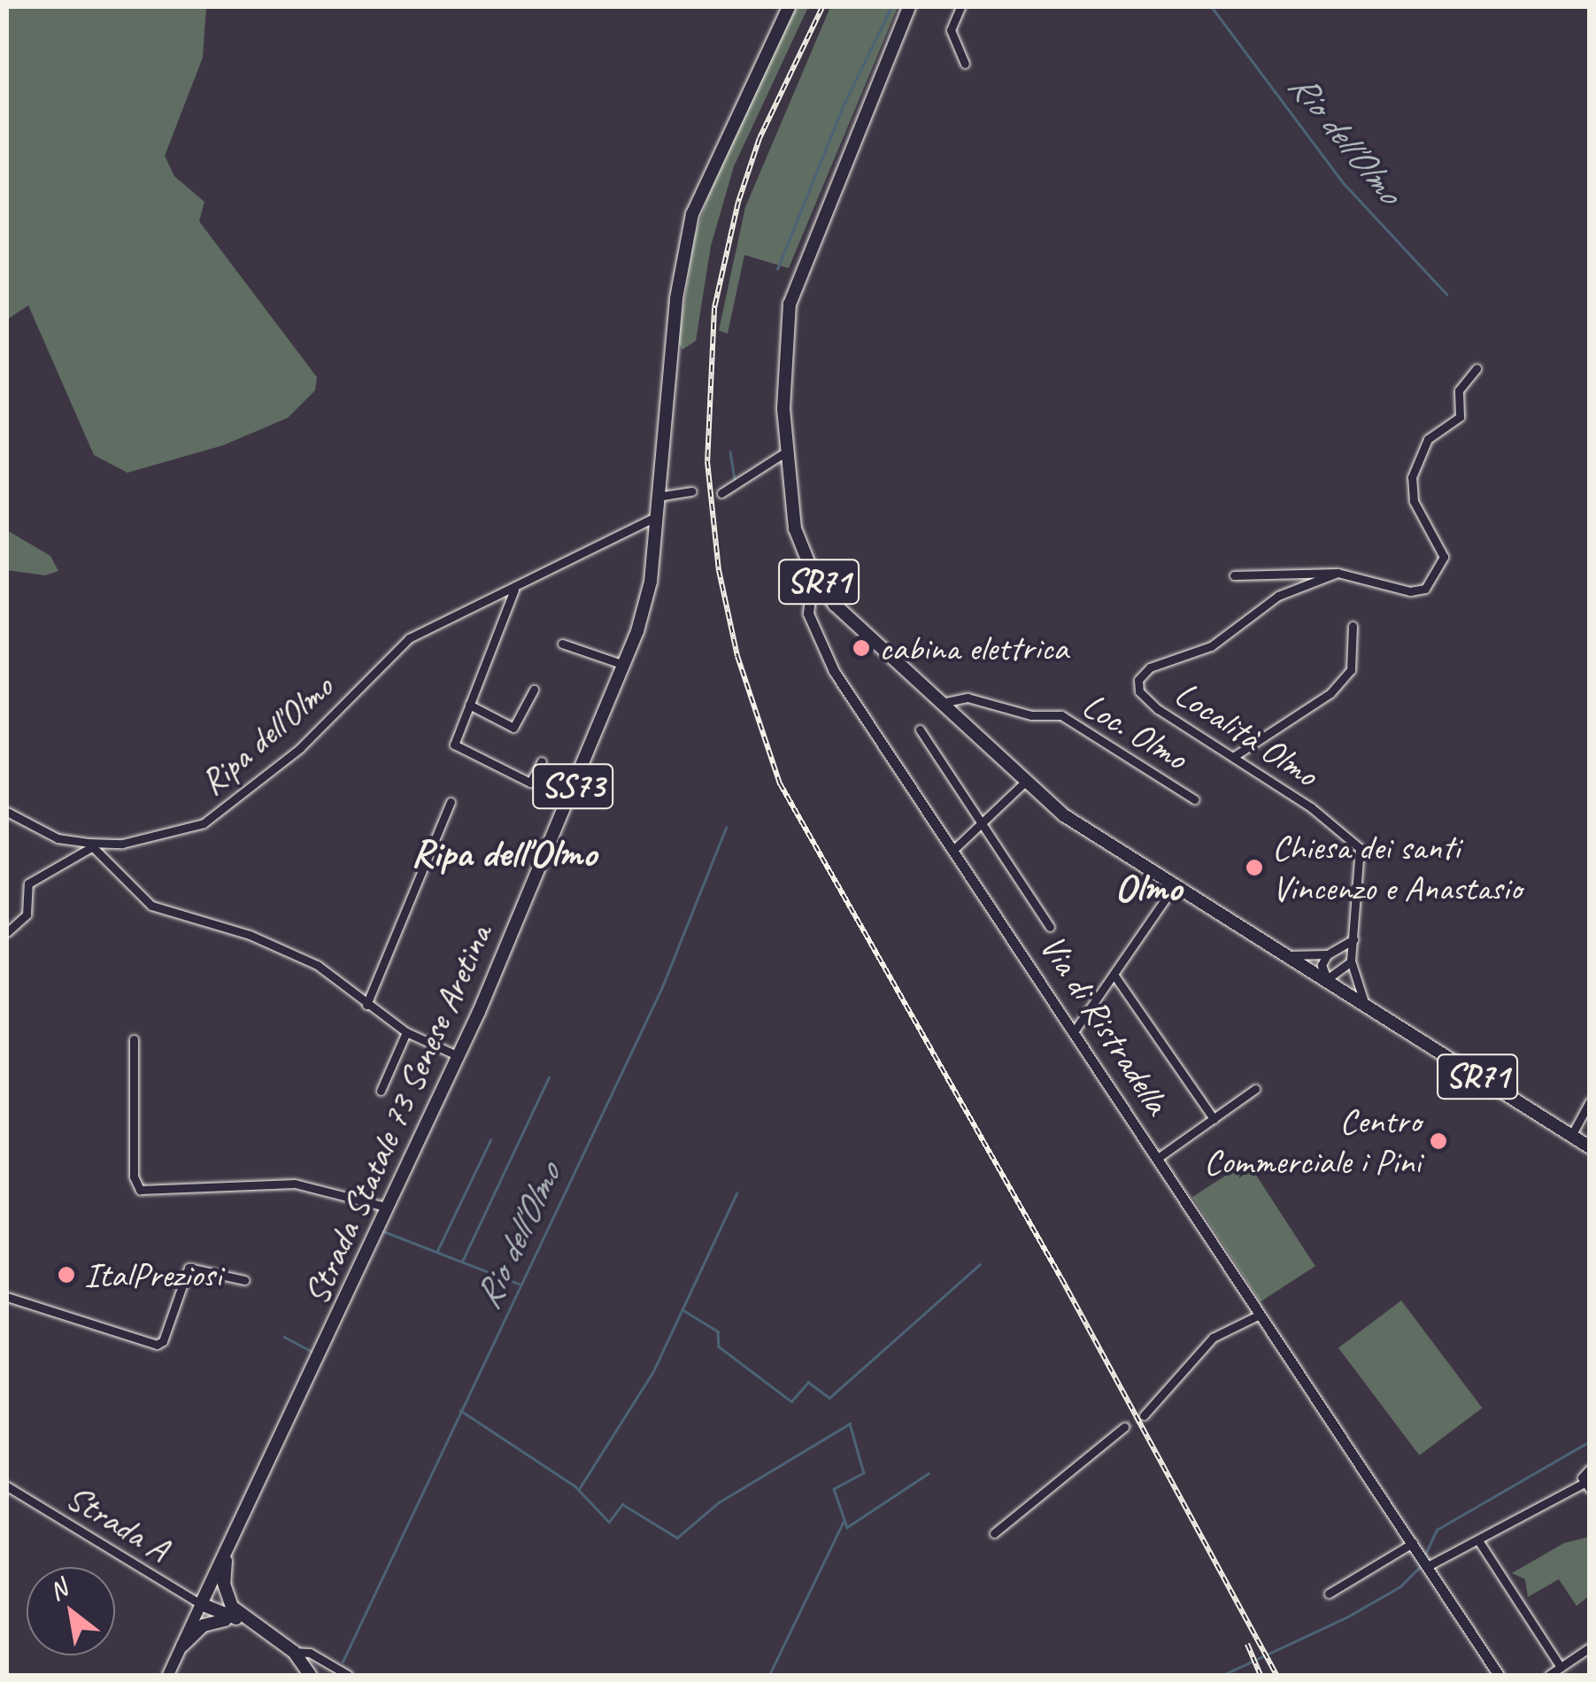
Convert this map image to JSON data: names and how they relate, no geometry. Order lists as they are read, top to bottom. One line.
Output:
{"streets":{"main road":["SR71","SS73","Strada Statale 73 Senese Aretina"],"street":["Loc. Olmo","Località Olmo","Ripa dell'Olmo","Via di Ristradella","Strada A"]},"crossings":[["SR71","Loc. Olmo"],["SR71","Via di Ristradella"],["Loc. Olmo","Località Olmo"],["Ripa dell'Olmo","Strada Statale 73 Senese Aretina"],["Strada Statale 73 Senese Aretina","Strada A"]],"districts":["Ripa dell'Olmo","Olmo"],"water":["Rio dell'Olmo"],"places":["cabina elettrica","Chiesa dei santi Vincenzo e Anastasio","Centro Commerciale i Pini","ItalPreziosi"],"north":"top left"}
